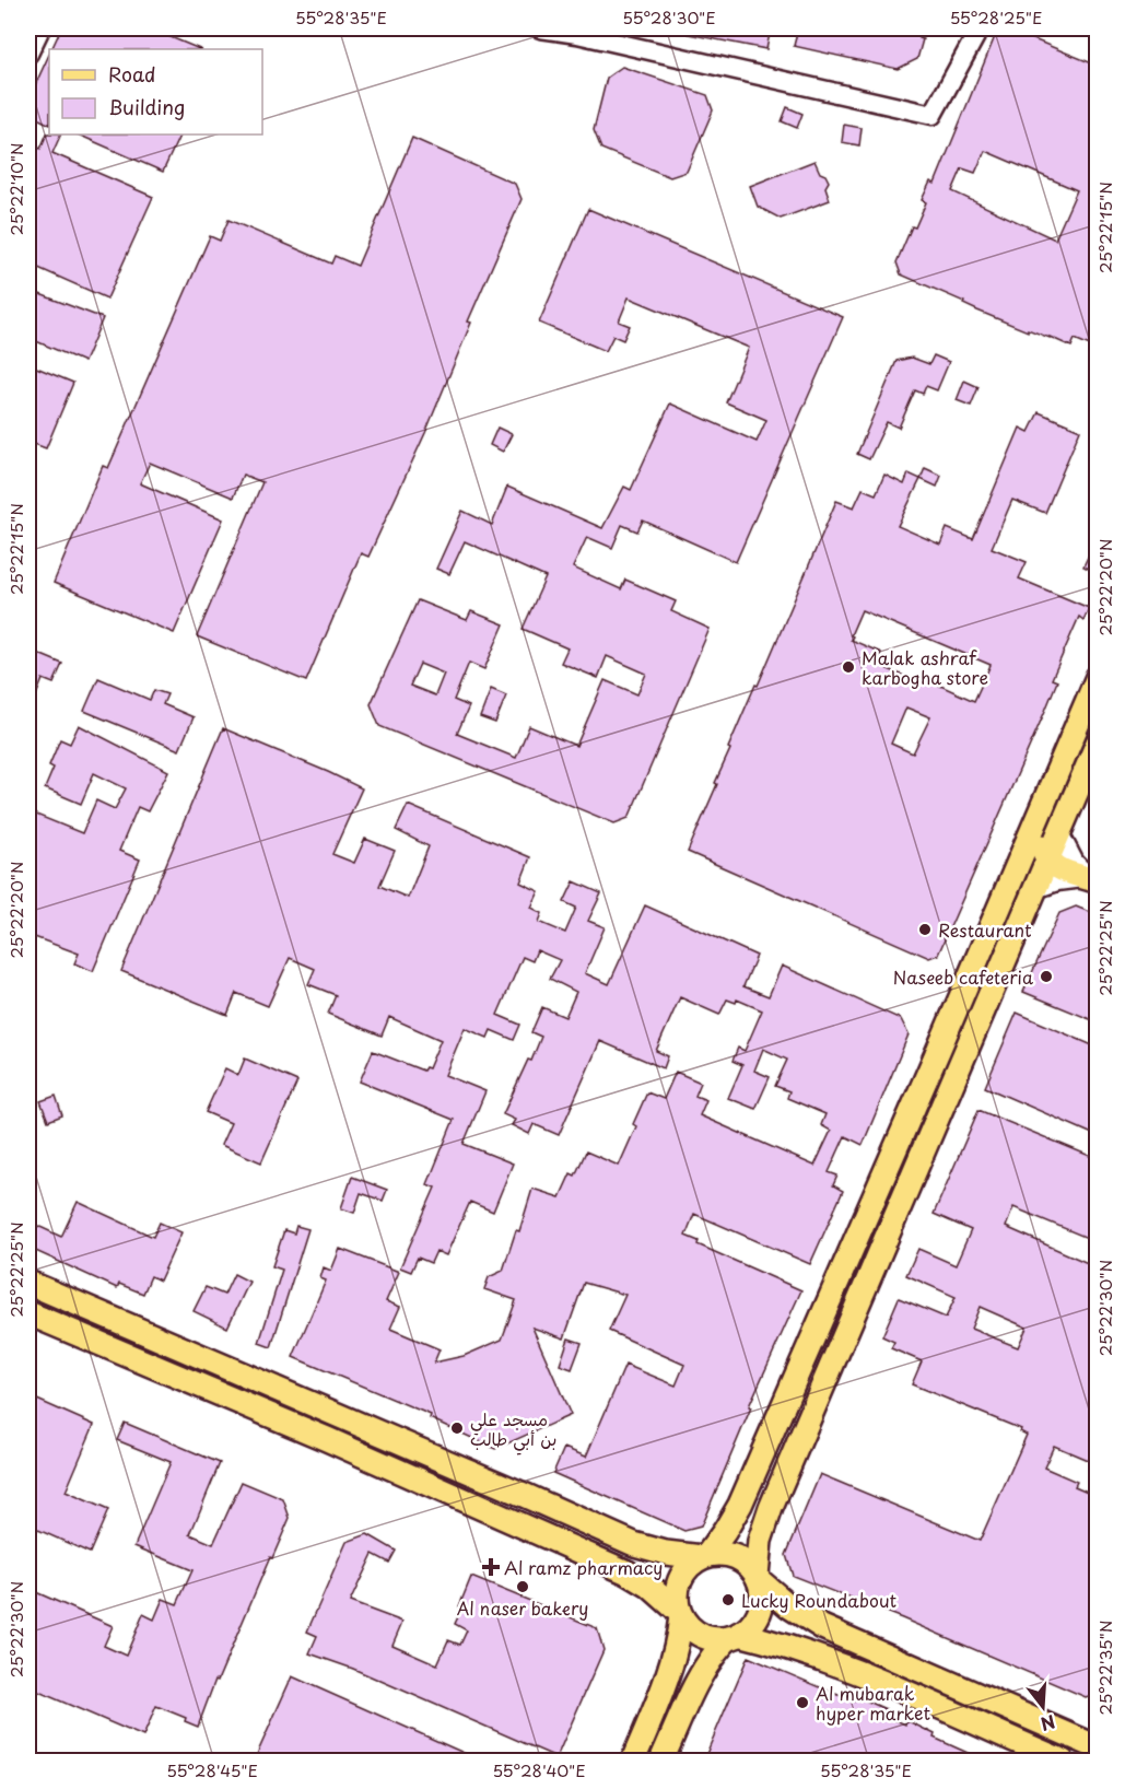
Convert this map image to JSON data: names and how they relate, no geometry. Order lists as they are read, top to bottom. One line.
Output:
{"places":{"other":["Malak ashraf karbogha store","Restaurant","Naseeb cafeteria","مسجد علي بن أبي طالب","Al naser bakery","Lucky Roundabout","Al mubarak hyper market"],"health":["Al ramz pharmacy"]},"legend":["Road","Building"],"north":"bottom","coordinates":["55°28'35\"E","55°28'30\"E","55°28'25\"E","25°22'10\"N","25°22'15\"N","25°22'20\"N","25°22'25\"N","25°22'30\"N","25°22'35\"N","55°28'45\"E","55°28'40\"E"]}
